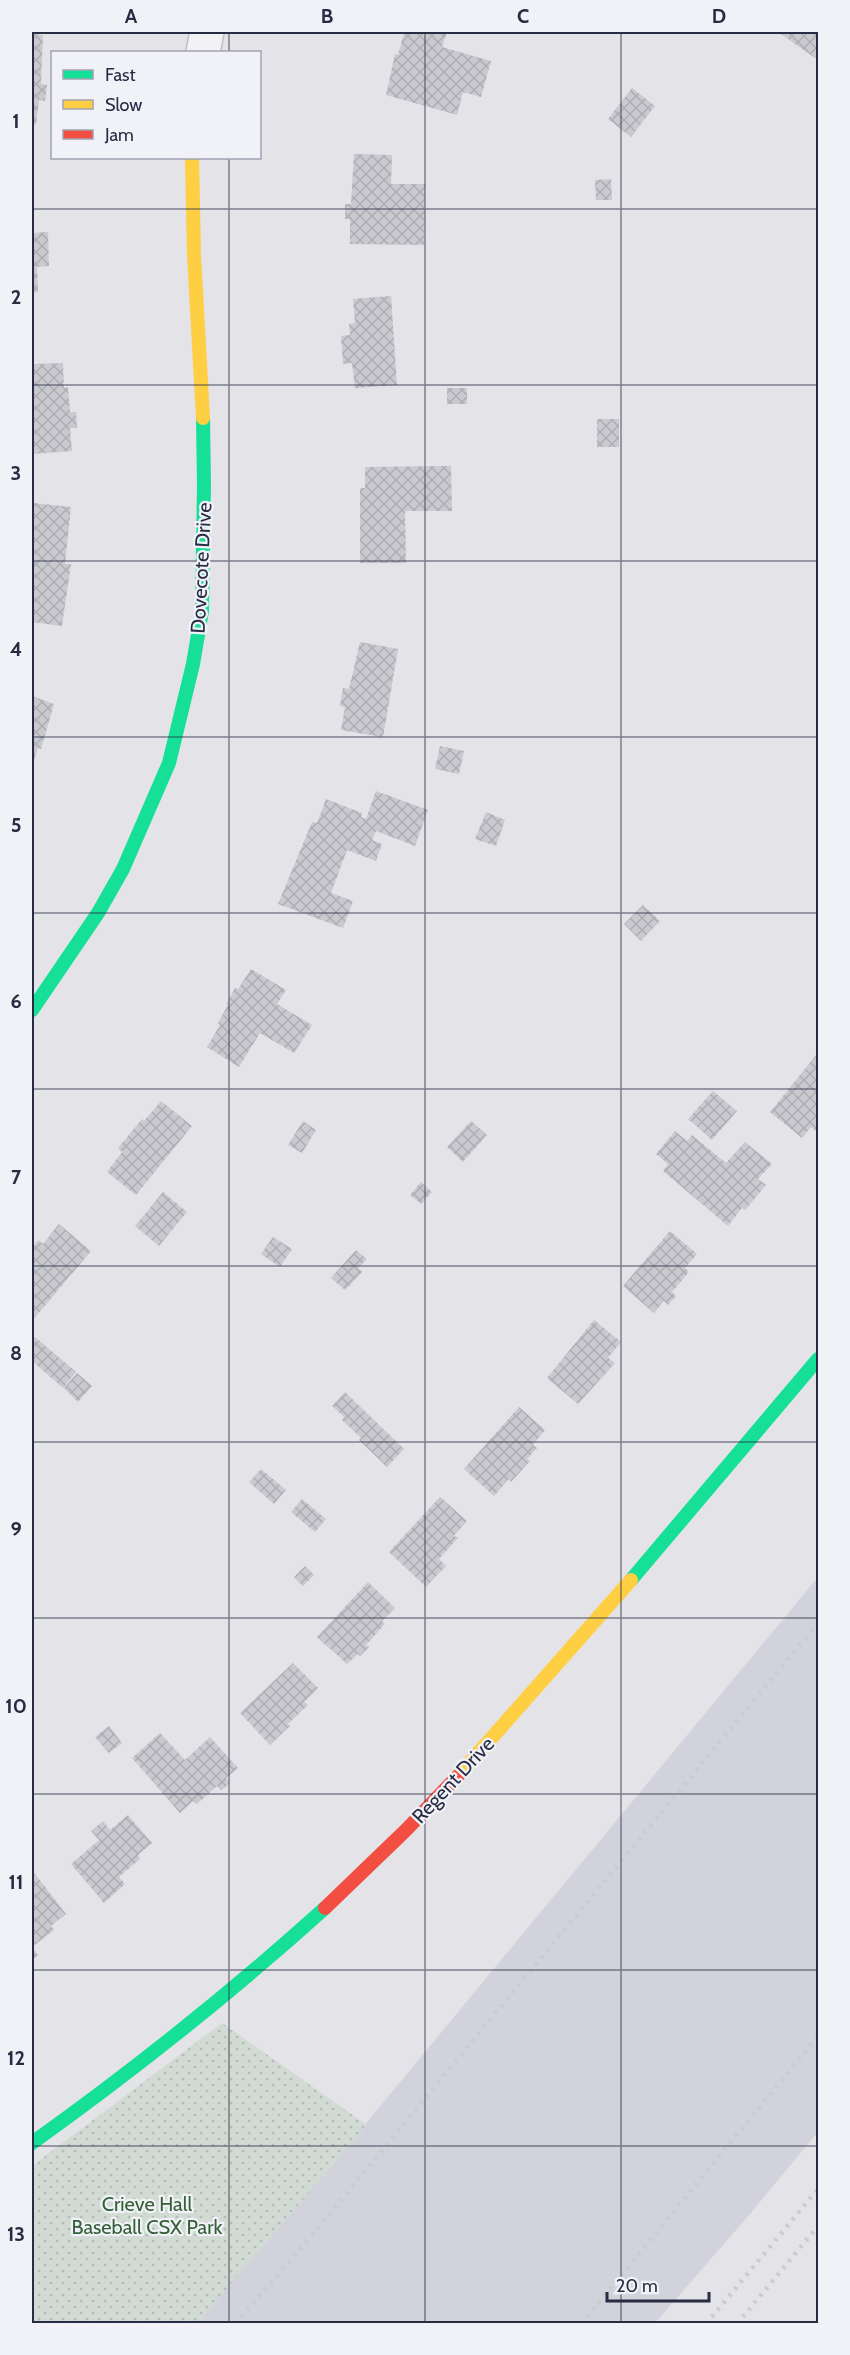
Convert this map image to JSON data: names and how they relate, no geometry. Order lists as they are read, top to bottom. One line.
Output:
{"streets":{"street":["Dovecote Drive","Regent Drive"]},"parks":["Crieve Hall Baseball CSX Park"],"legend":["Fast","Slow","Jam"],"scale_bar":"20 m","grid":{"columns":["A","B","C","D"],"rows":["1","2","3","4","5","6","7","8","9","10","11","12","13"]}}
